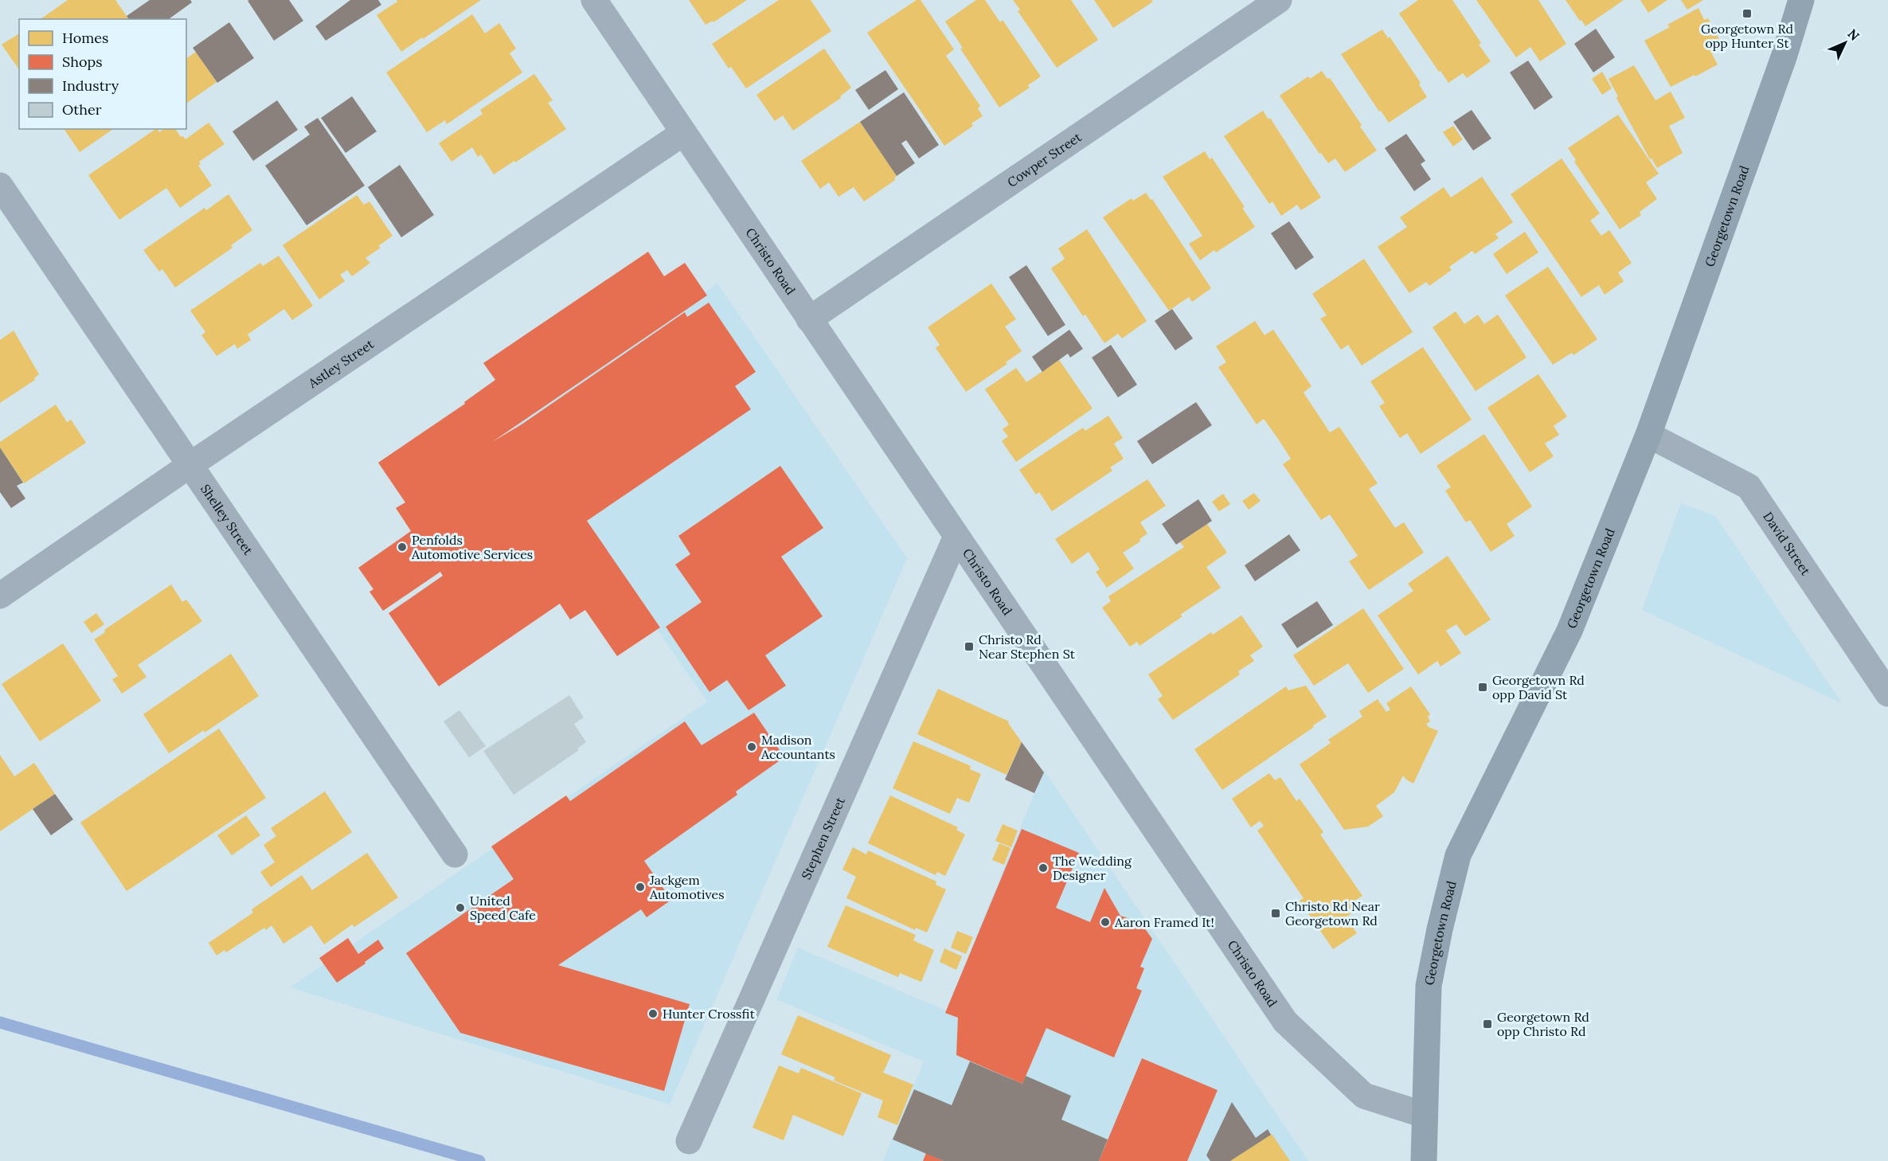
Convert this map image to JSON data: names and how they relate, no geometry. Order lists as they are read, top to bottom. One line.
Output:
{"streets":{"street":["Cowper Street","Georgetown Road","Christo Road","Astley Street","Shelley Street","David Street","Stephen Street"]},"crossings":[["Cowper Street","Christo Road"],["Georgetown Road","Christo Road"],["Georgetown Road","David Street"],["Christo Road","Astley Street"],["Christo Road","Stephen Street"],["Astley Street","Shelley Street"]],"places":{"transit":["Georgetown Rd opp Hunter St","Christo Rd Near Stephen St","Georgetown Rd opp David St","Christo Rd Near Georgetown Rd","Georgetown Rd opp Christo Rd"],"other":["Penfolds Automotive Services","Madison Accountants","The Wedding Designer","Jackgem Automotives","United Speed Cafe","Aaron Framed It!","Hunter Crossfit"]},"legend":["Homes","Shops","Industry","Other"],"north":"top right"}
